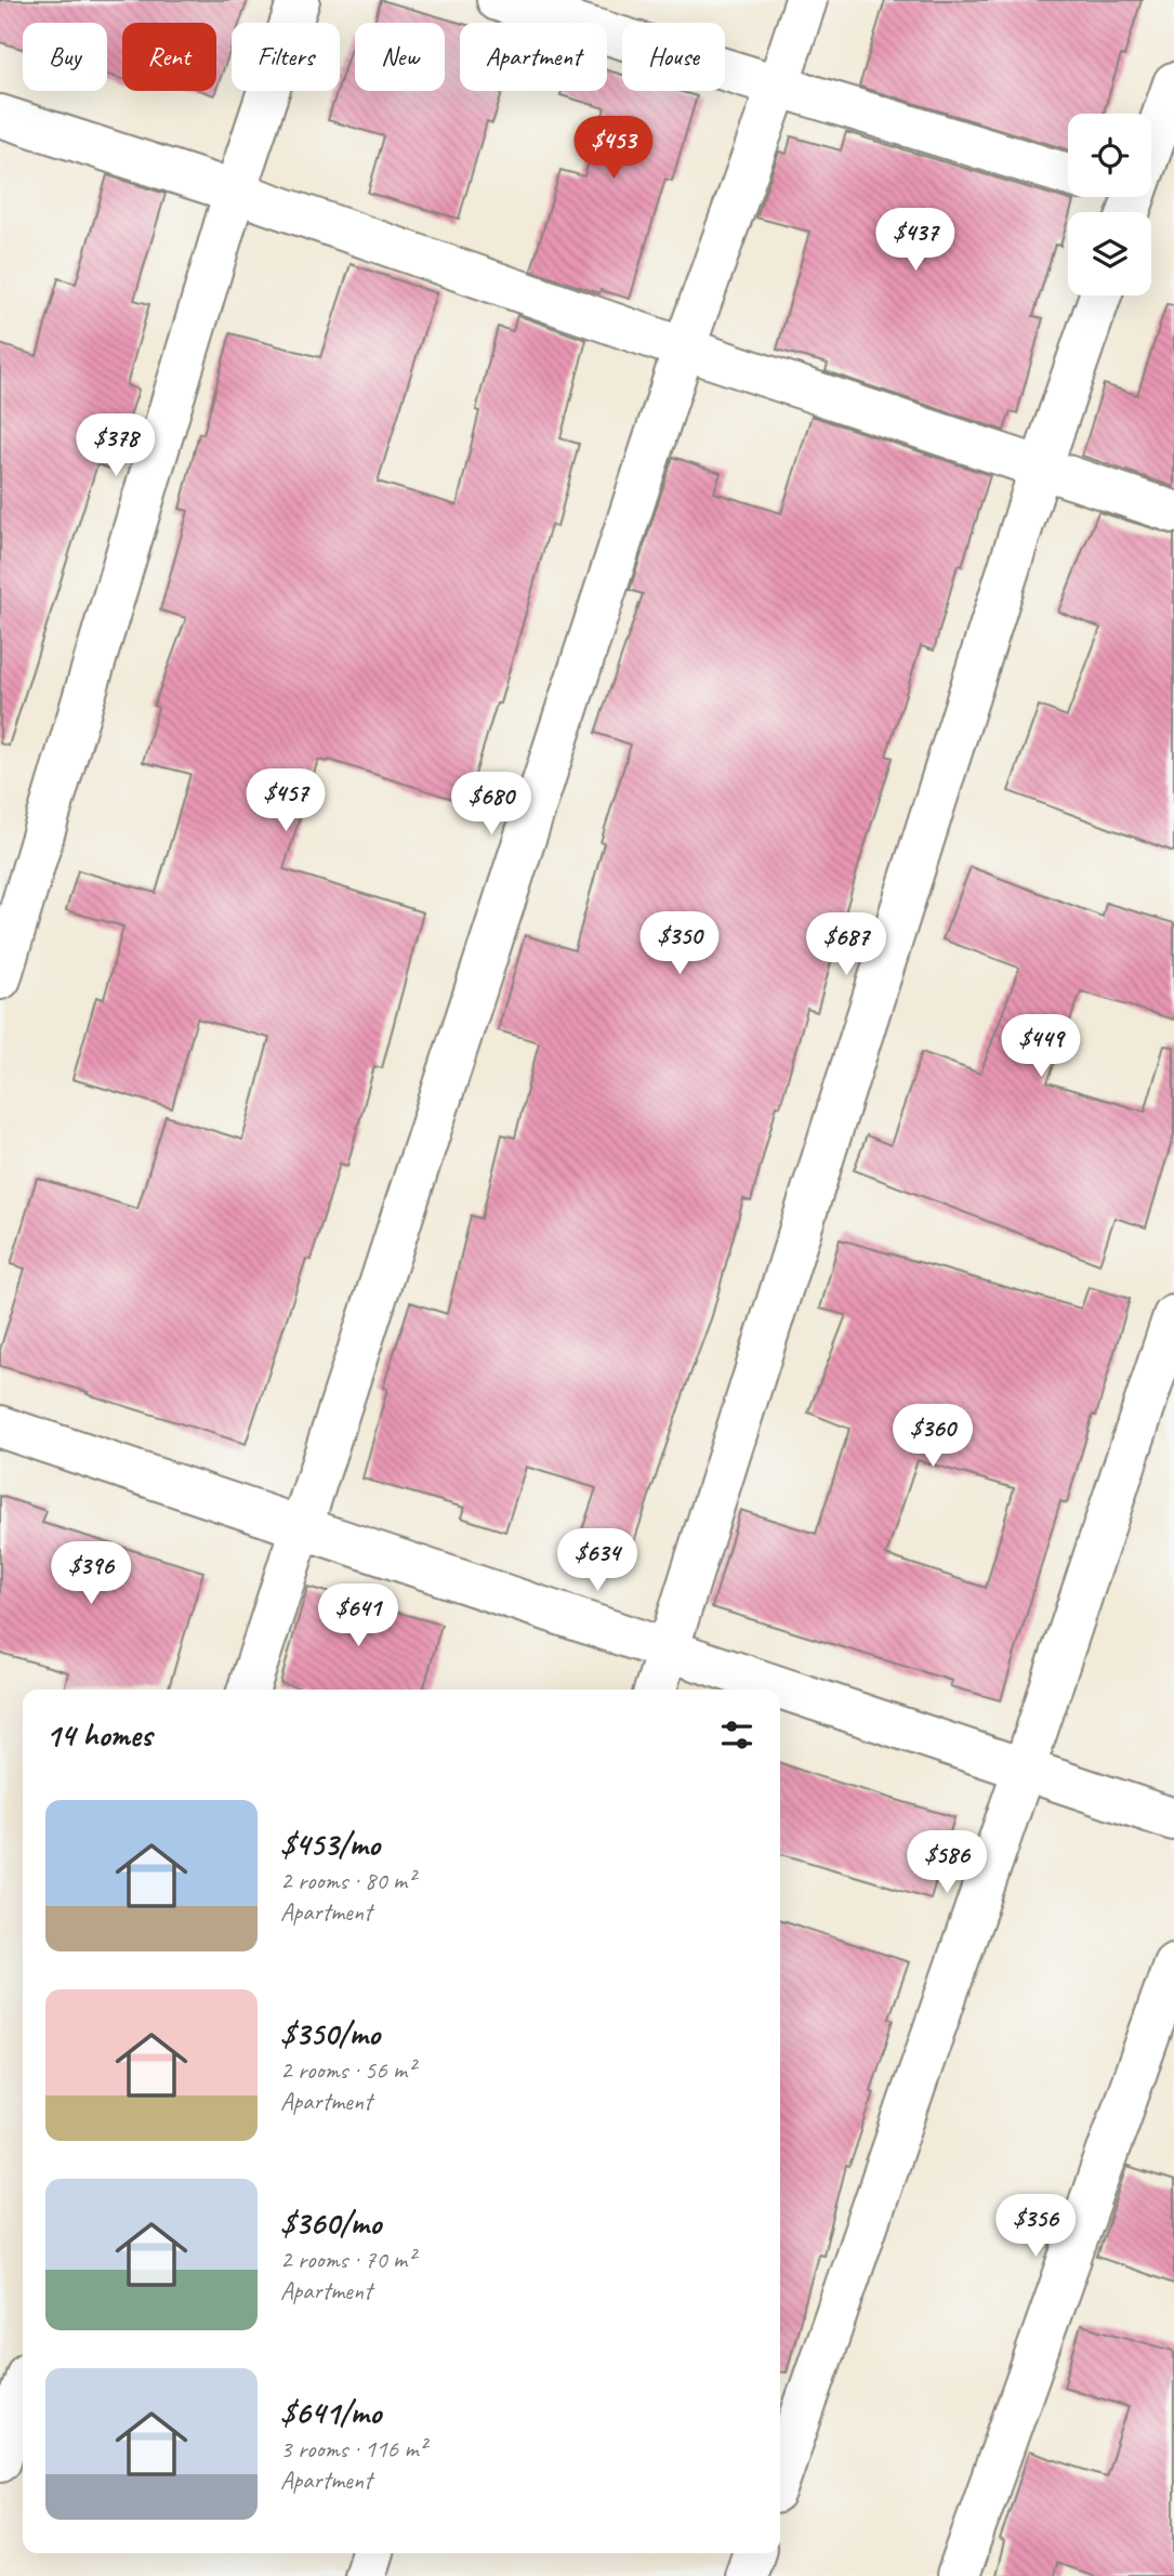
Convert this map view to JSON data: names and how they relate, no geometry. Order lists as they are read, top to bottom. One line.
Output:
{"page":{"chip":["Buy","Rent","Filters","New","Apartment","House"],"price":["$453","$437","$378","$457","$680","$350","$687","$449","$360","$634","$396","$641","$586","$356"],"heading":"14 homes","list":[{"name":"$453/mo","note":"2 rooms · 80 m² · Apartment"},{"name":"$350/mo","note":"2 rooms · 56 m² · Apartment"},{"name":"$360/mo","note":"2 rooms · 70 m² · Apartment"},{"name":"$641/mo","note":"3 rooms · 116 m² · Apartment"}]}}
